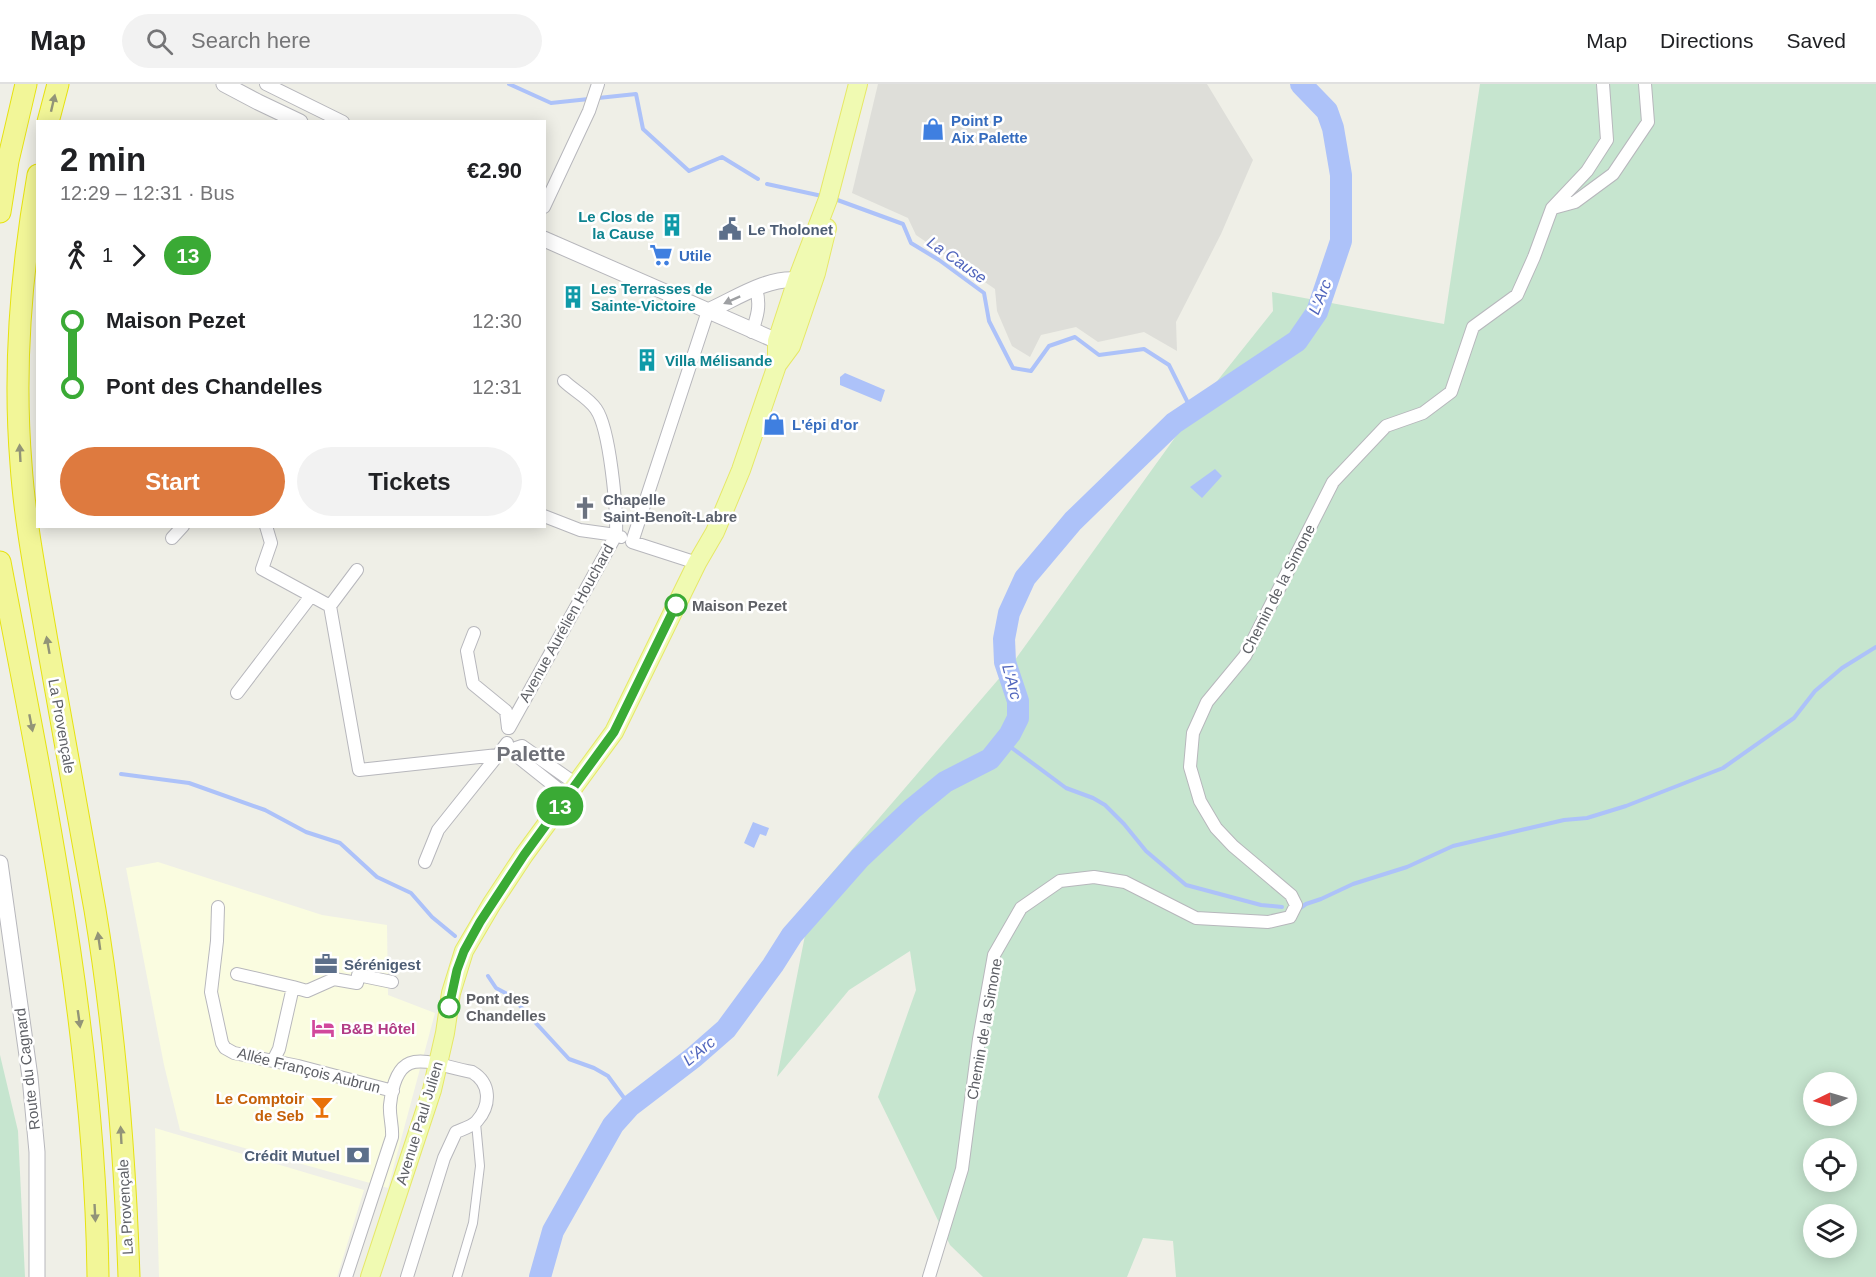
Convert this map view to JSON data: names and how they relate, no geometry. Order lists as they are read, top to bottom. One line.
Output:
{"streets":{"highway":["La Provençale"],"main road":["Avenue Paul Julien"],"street":["Chemin de la Simone","Avenue Aurélien Houchard","Route du Cagnard","Allée François Aubrun"]},"crossings":[["Avenue Aurélien Houchard","Avenue Paul Julien"]],"districts":["Palette"],"water":["La Cause","L'Arc"],"places":{"shop":["Point P Aix Palette","L'épi d'or"],"building":["Le Clos de la Cause","Les Terrasses de Sainte-Victoire","Villa Mélisande"],"public building":["Le Tholonet"],"supermarket":["Utile"],"church":["Chapelle Saint-Benoît-Labre"],"other":["Maison Pezet","Pont des Chandelles"],"office":["Sérénigest"],"hotel":["B&B Hôtel"],"bar":["Le Comptoir de Seb"],"bank":["Crédit Mutuel"]},"lines":["bus line 13"],"north":"left","page":{"header":"Map","search":"Search here","nav":["Map","Directions","Saved"],"on_map":"13","heading":["2 min","12:29 – 12:31 · Bus","€2.90"],"legs":["1","13"],"list":[{"name":"Maison Pezet","value":"12:30"},{"name":"Pont des Chandelles","value":"12:31"}],"buttons":["Start","Tickets"]}}
